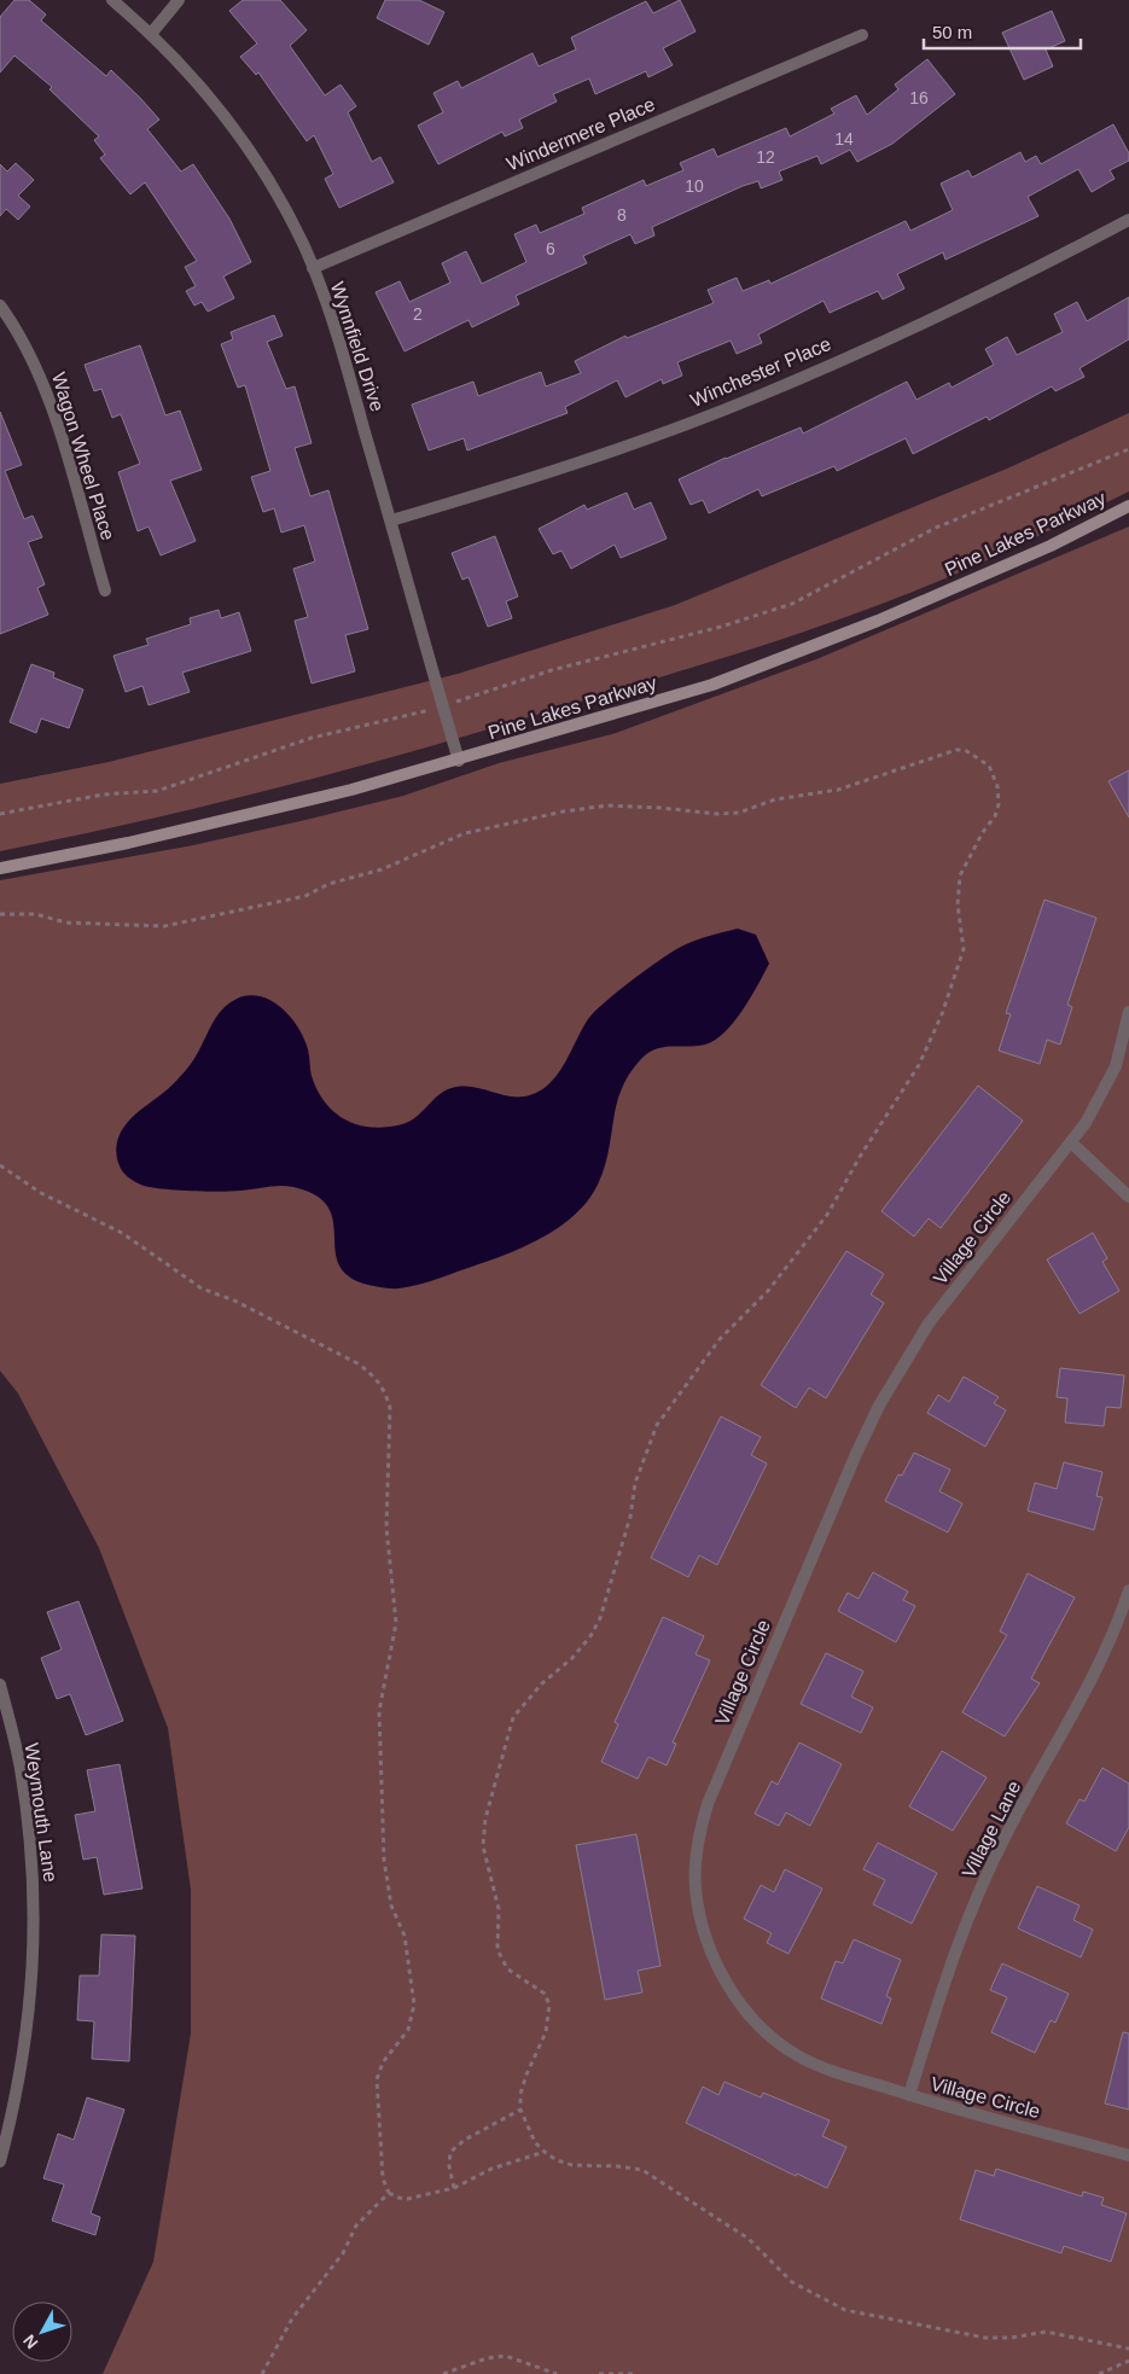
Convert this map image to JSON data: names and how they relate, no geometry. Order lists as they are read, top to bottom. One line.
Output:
{"streets":{"street":["Windermere Place","Wynnfield Drive","Winchester Place","Wagon Wheel Place","Pine Lakes Parkway","Village Circle","Weymouth Lane","Village Lane"]},"crossings":[["Windermere Place","Wynnfield Drive"],["Wynnfield Drive","Winchester Place"],["Wynnfield Drive","Pine Lakes Parkway"],["Village Circle","Village Lane"]],"house_numbers":["16","14","12","10","8","6","2"],"scale_bar":"50 m","north":"bottom left"}
